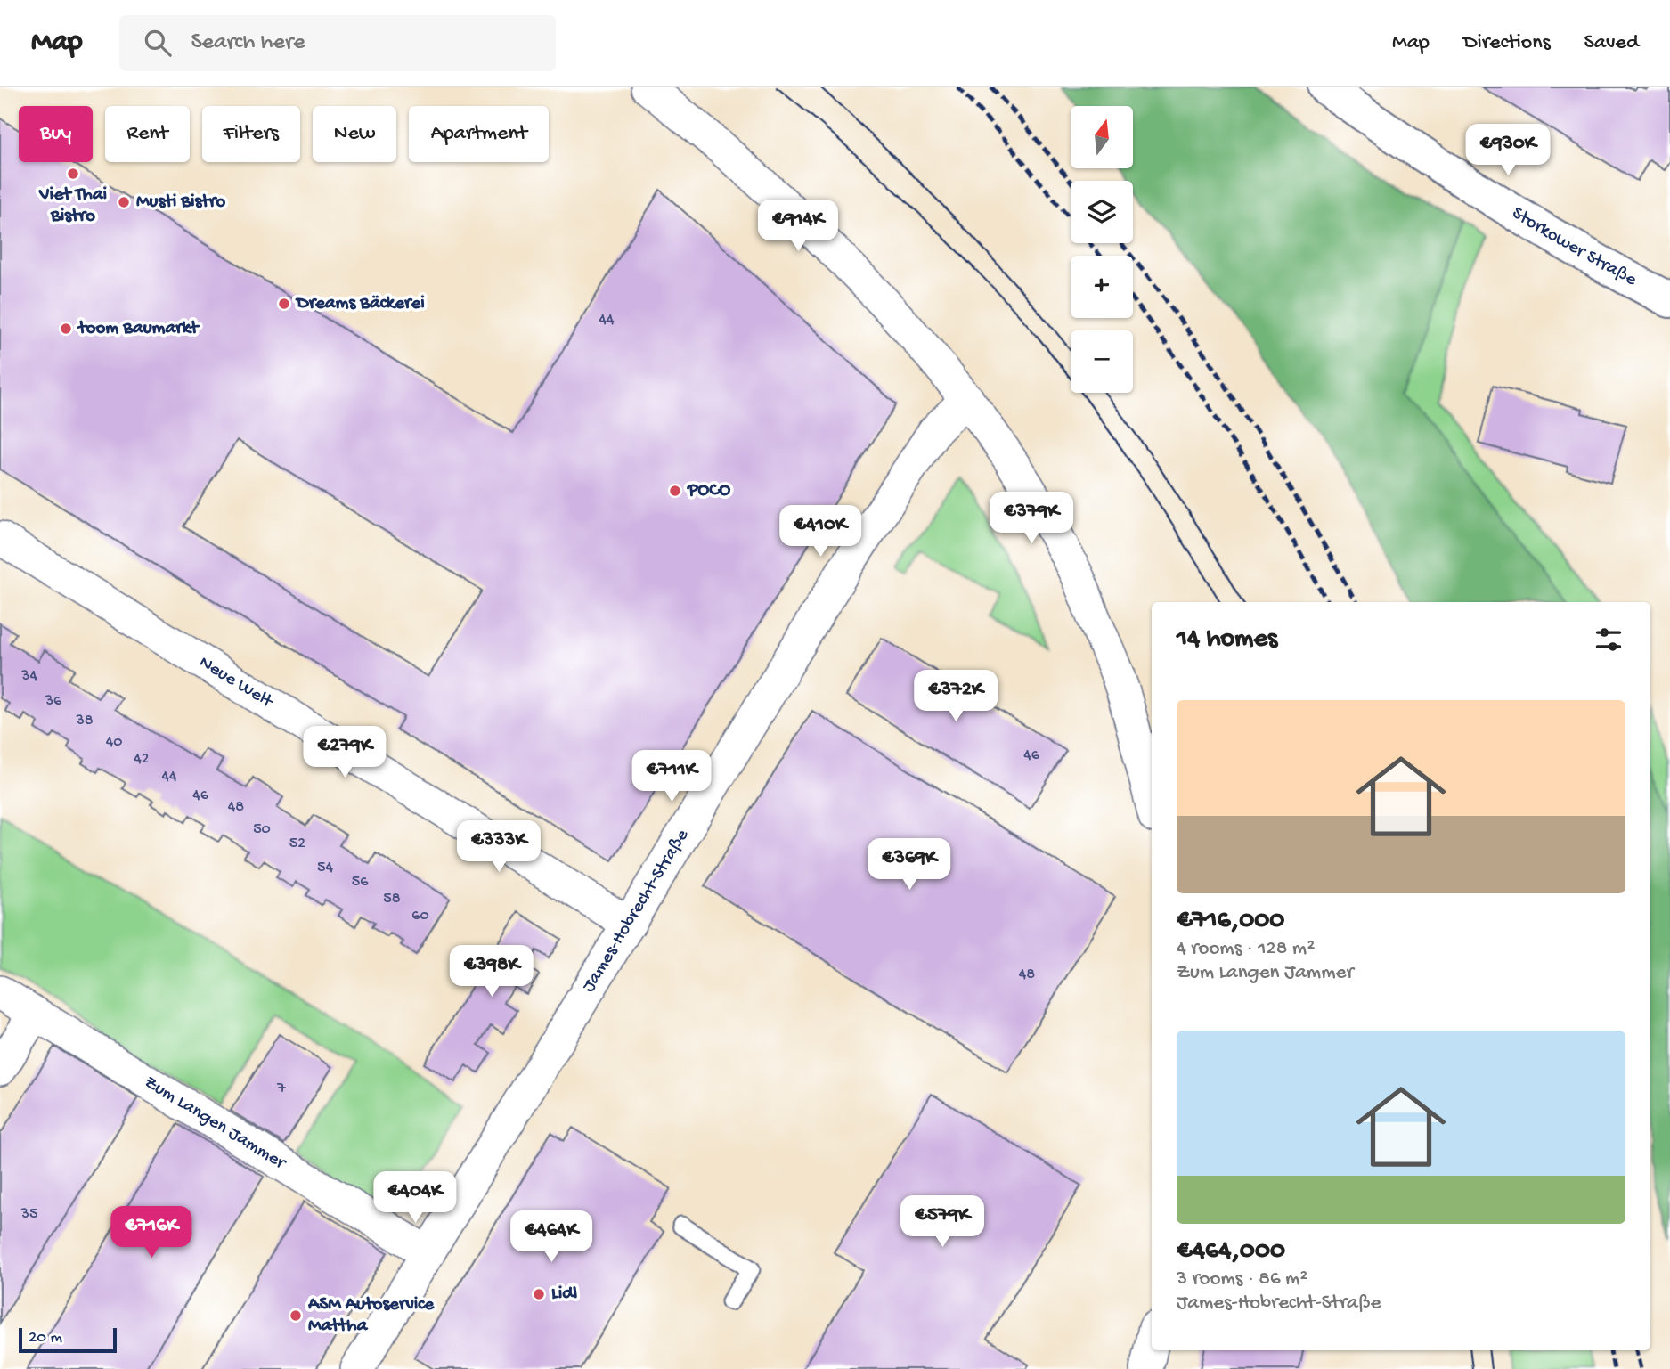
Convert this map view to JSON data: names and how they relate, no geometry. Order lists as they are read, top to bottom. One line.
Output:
{"streets":{"main road":["Storkower Straße"],"street":["Neue Welt","James-Hobrecht-Straße","Zum Langen Jammer"]},"crossings":[["Neue Welt","James-Hobrecht-Straße"],["James-Hobrecht-Straße","Zum Langen Jammer"]],"places":["Viet Thai Bistro","Musti Bistro","Dreams Bäckerei","toom Baumarkt","POCO","Lidl","ASM Autoservice Mattha"],"house_numbers":["44","34","36","38","40","46","42","44","46","48","50","52","54","56","58","60","48","7","35"],"scale_bar":"20 m","north":"top","page":{"header":"Map","search":"Search here","nav":["Map","Directions","Saved"],"map_buttons":["+","−"],"chip":["Buy","Rent","Filters","New","Apartment"],"price":["€930K","€914K","€379K","€410K","€372K","€279K","€711K","€333K","€369K","€398K","€404K","€579K","€716K","€464K"],"heading":"14 homes","list":[{"name":"€716,000","note":"4 rooms · 128 m² · Zum Langen Jammer"},{"name":"€464,000","note":"3 rooms · 86 m² · James-Hobrecht-Straße"}],"scale":"20 m"}}
